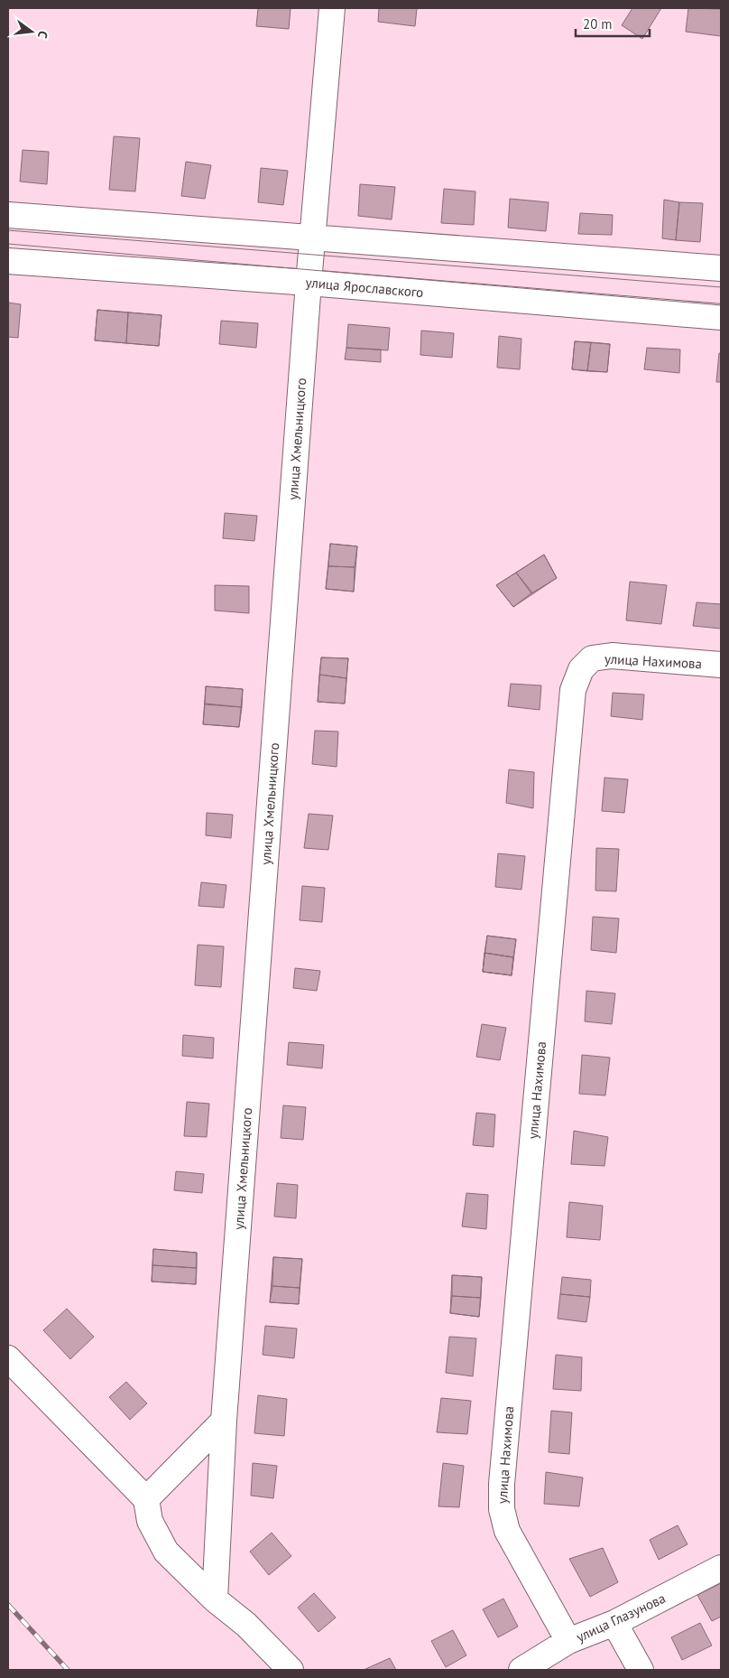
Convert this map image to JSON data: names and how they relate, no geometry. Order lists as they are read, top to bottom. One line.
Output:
{"streets":{"street":["улица Ярославского","улица Хмельницкого","улица Нахимова","улица Глазунова"]},"crossings":[["улица Ярославского","улица Хмельницкого"],["улица Нахимова","улица Глазунова"]],"scale_bar":"20 m","north":"right"}
